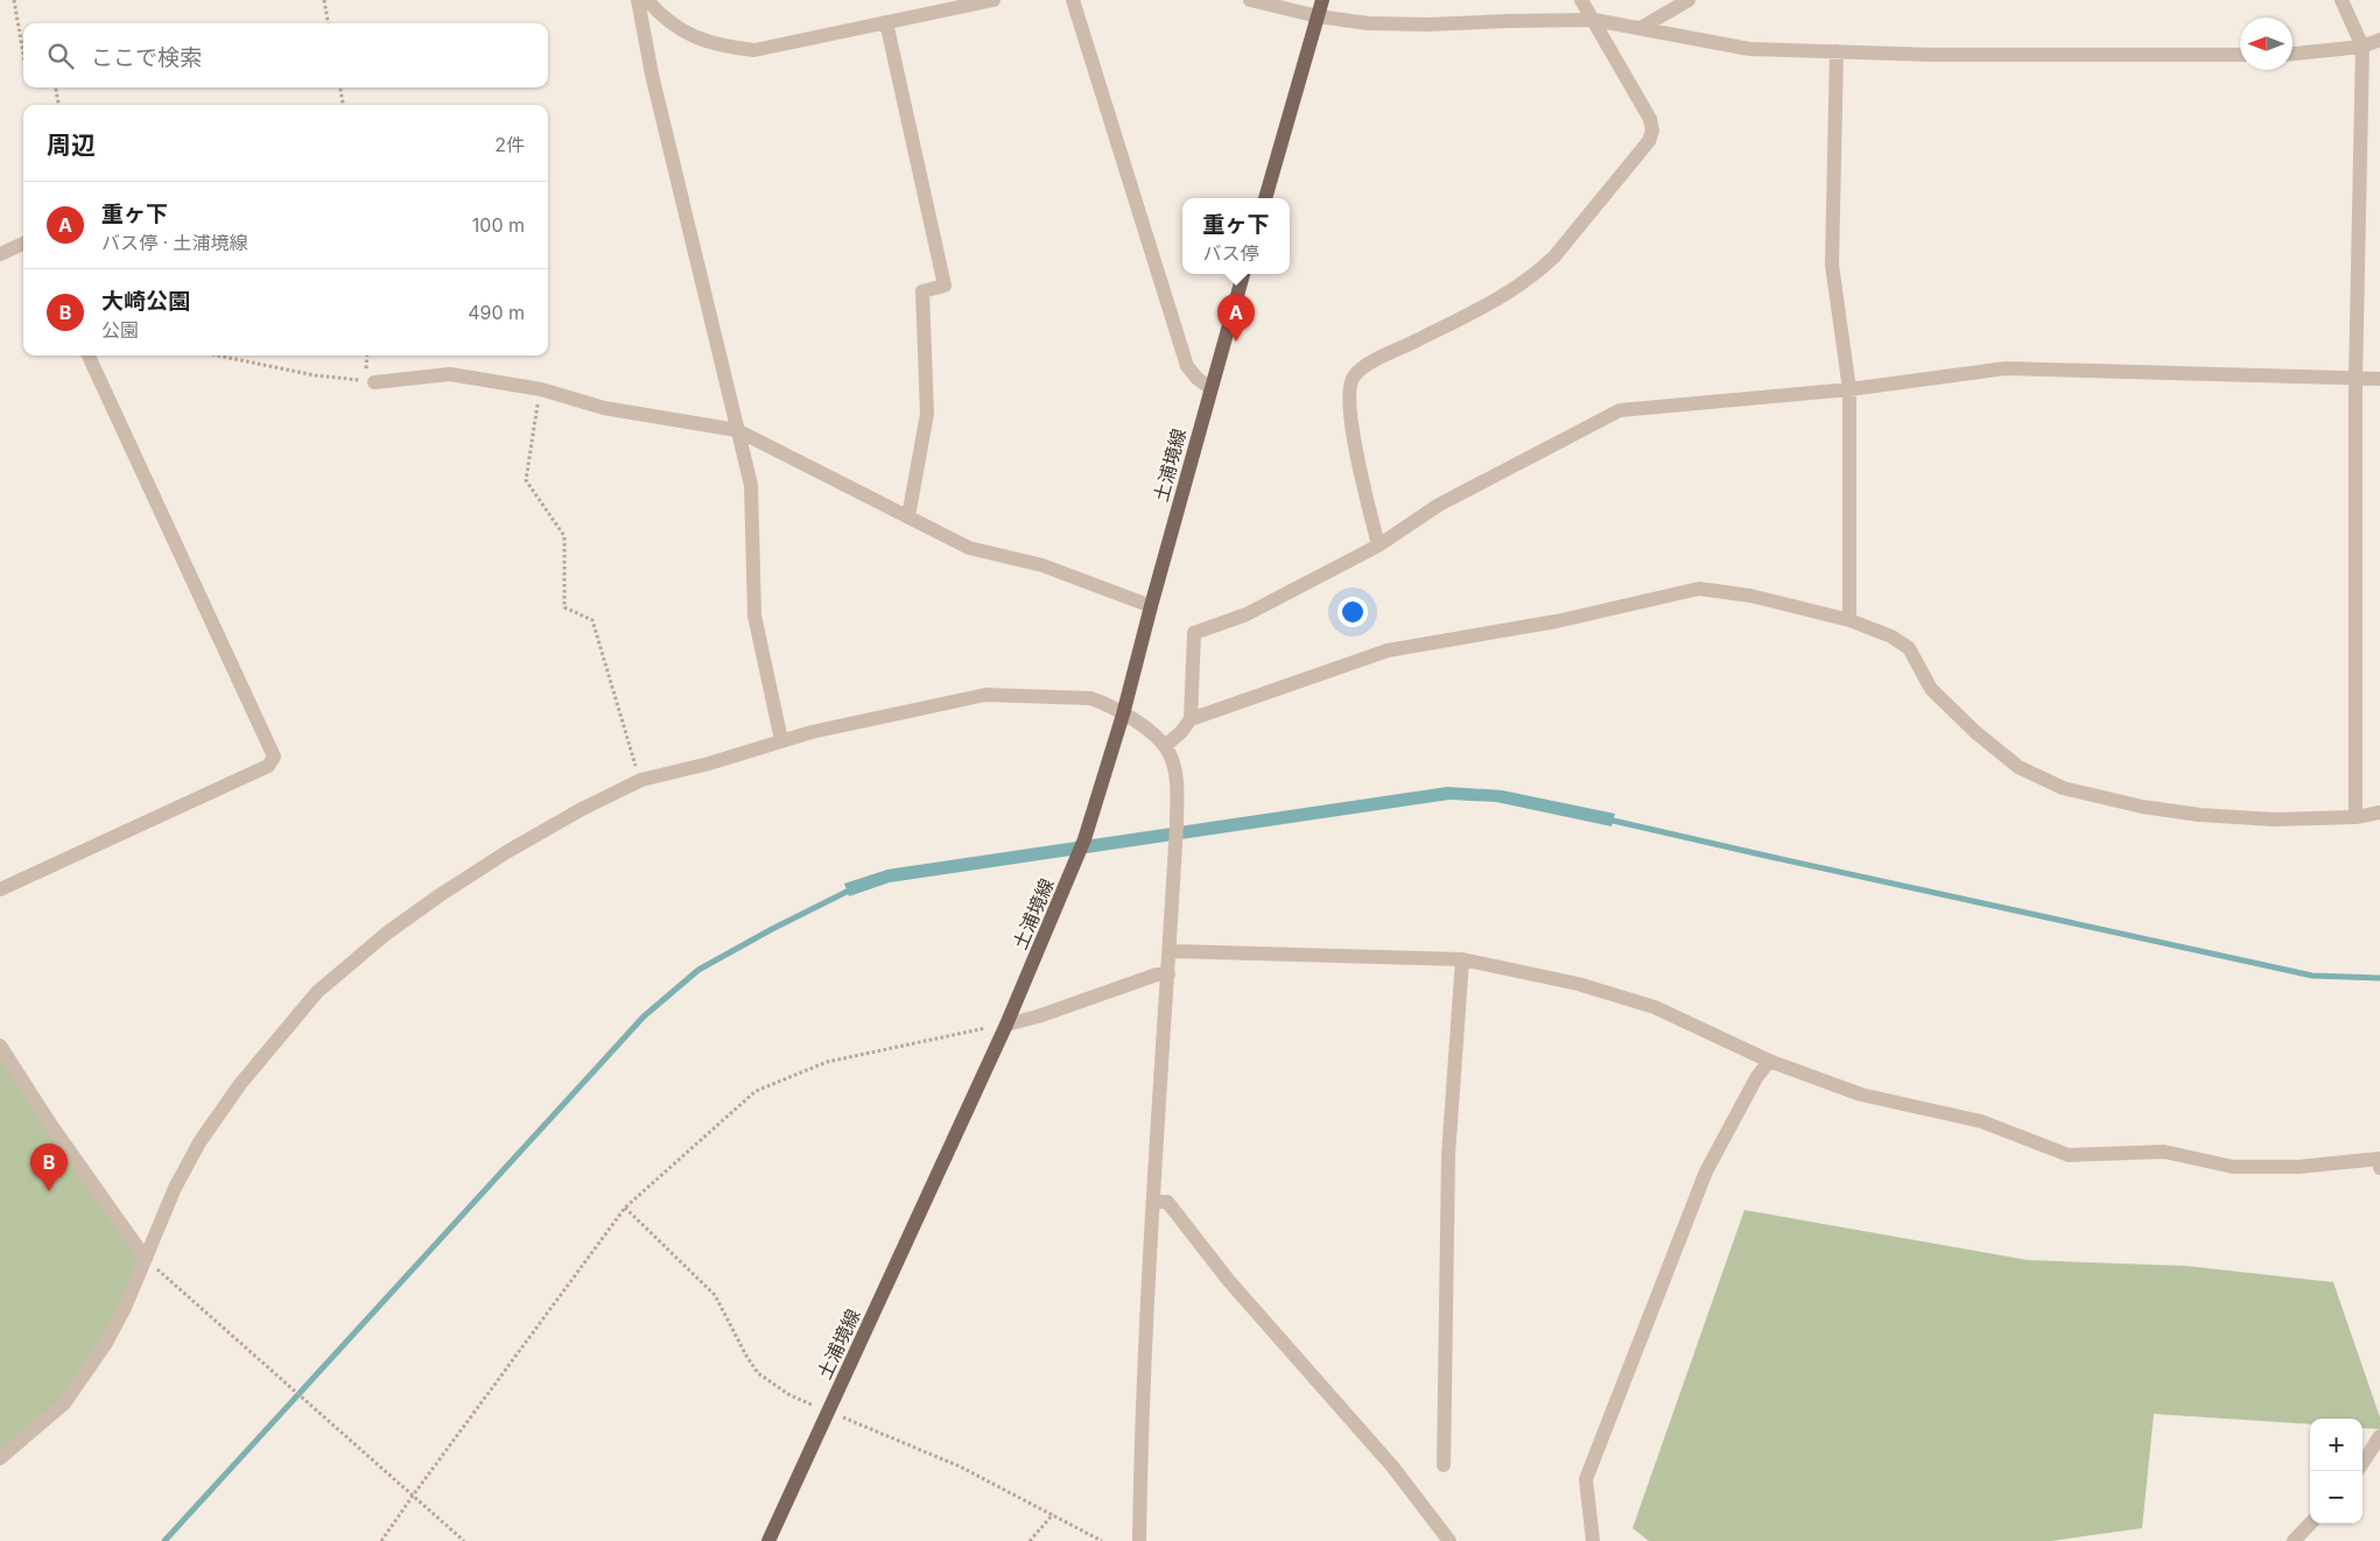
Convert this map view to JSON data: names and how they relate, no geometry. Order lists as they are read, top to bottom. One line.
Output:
{"streets":{"main road":["土浦境線"]},"north":"left","page":{"search":"ここで検索","heading":["周辺","2件"],"list":[{"mark":"A","name":"重ヶ下","note":"バス停 · 土浦境線","value":"100 m"},{"mark":"B","name":"大崎公園","note":"公園","value":"490 m"}],"popup":["重ヶ下","バス停"],"pins":["A","B"],"map_buttons":["+","−"]}}
